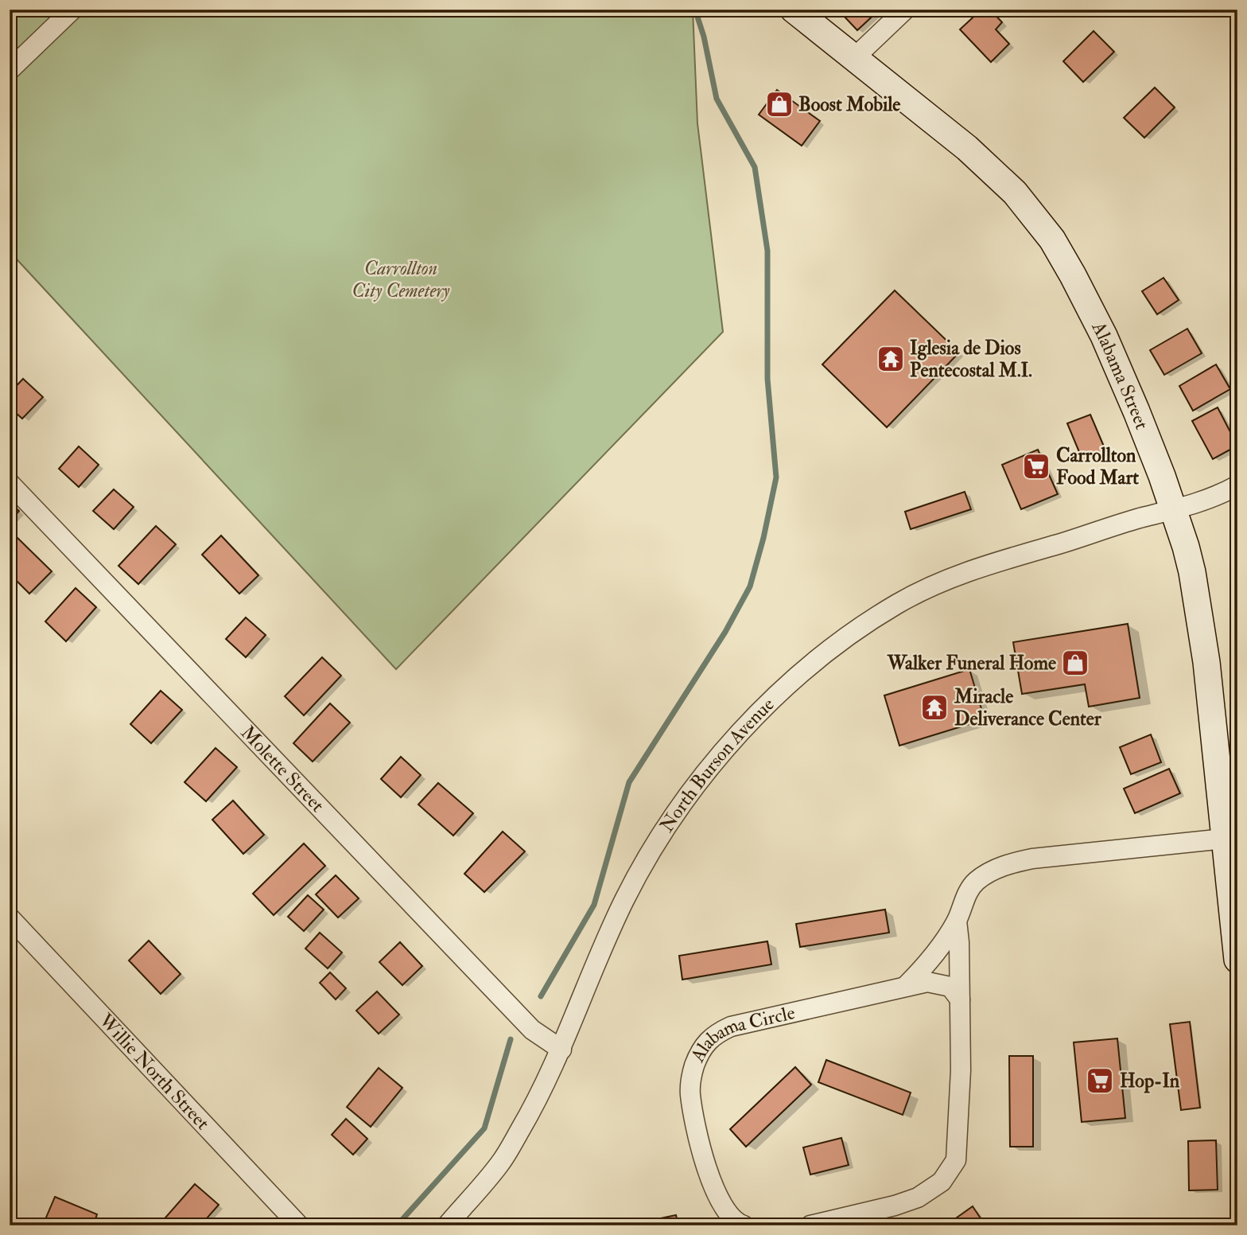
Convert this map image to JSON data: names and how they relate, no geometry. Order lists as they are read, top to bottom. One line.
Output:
{"streets":{"main road":["Alabama Street"],"street":["North Burson Avenue","Molette Street","Alabama Circle","Willie North Street"]},"crossings":[["Alabama Street","North Burson Avenue"],["North Burson Avenue","Molette Street"]],"parks":["Carrollton City Cemetery"],"places":{"shop":["Boost Mobile","Walker Funeral Home"],"temple":["Iglesia de Dios Pentecostal M.I.","Miracle Deliverance Center"],"supermarket":["Carrollton Food Mart","Hop-In"]}}
